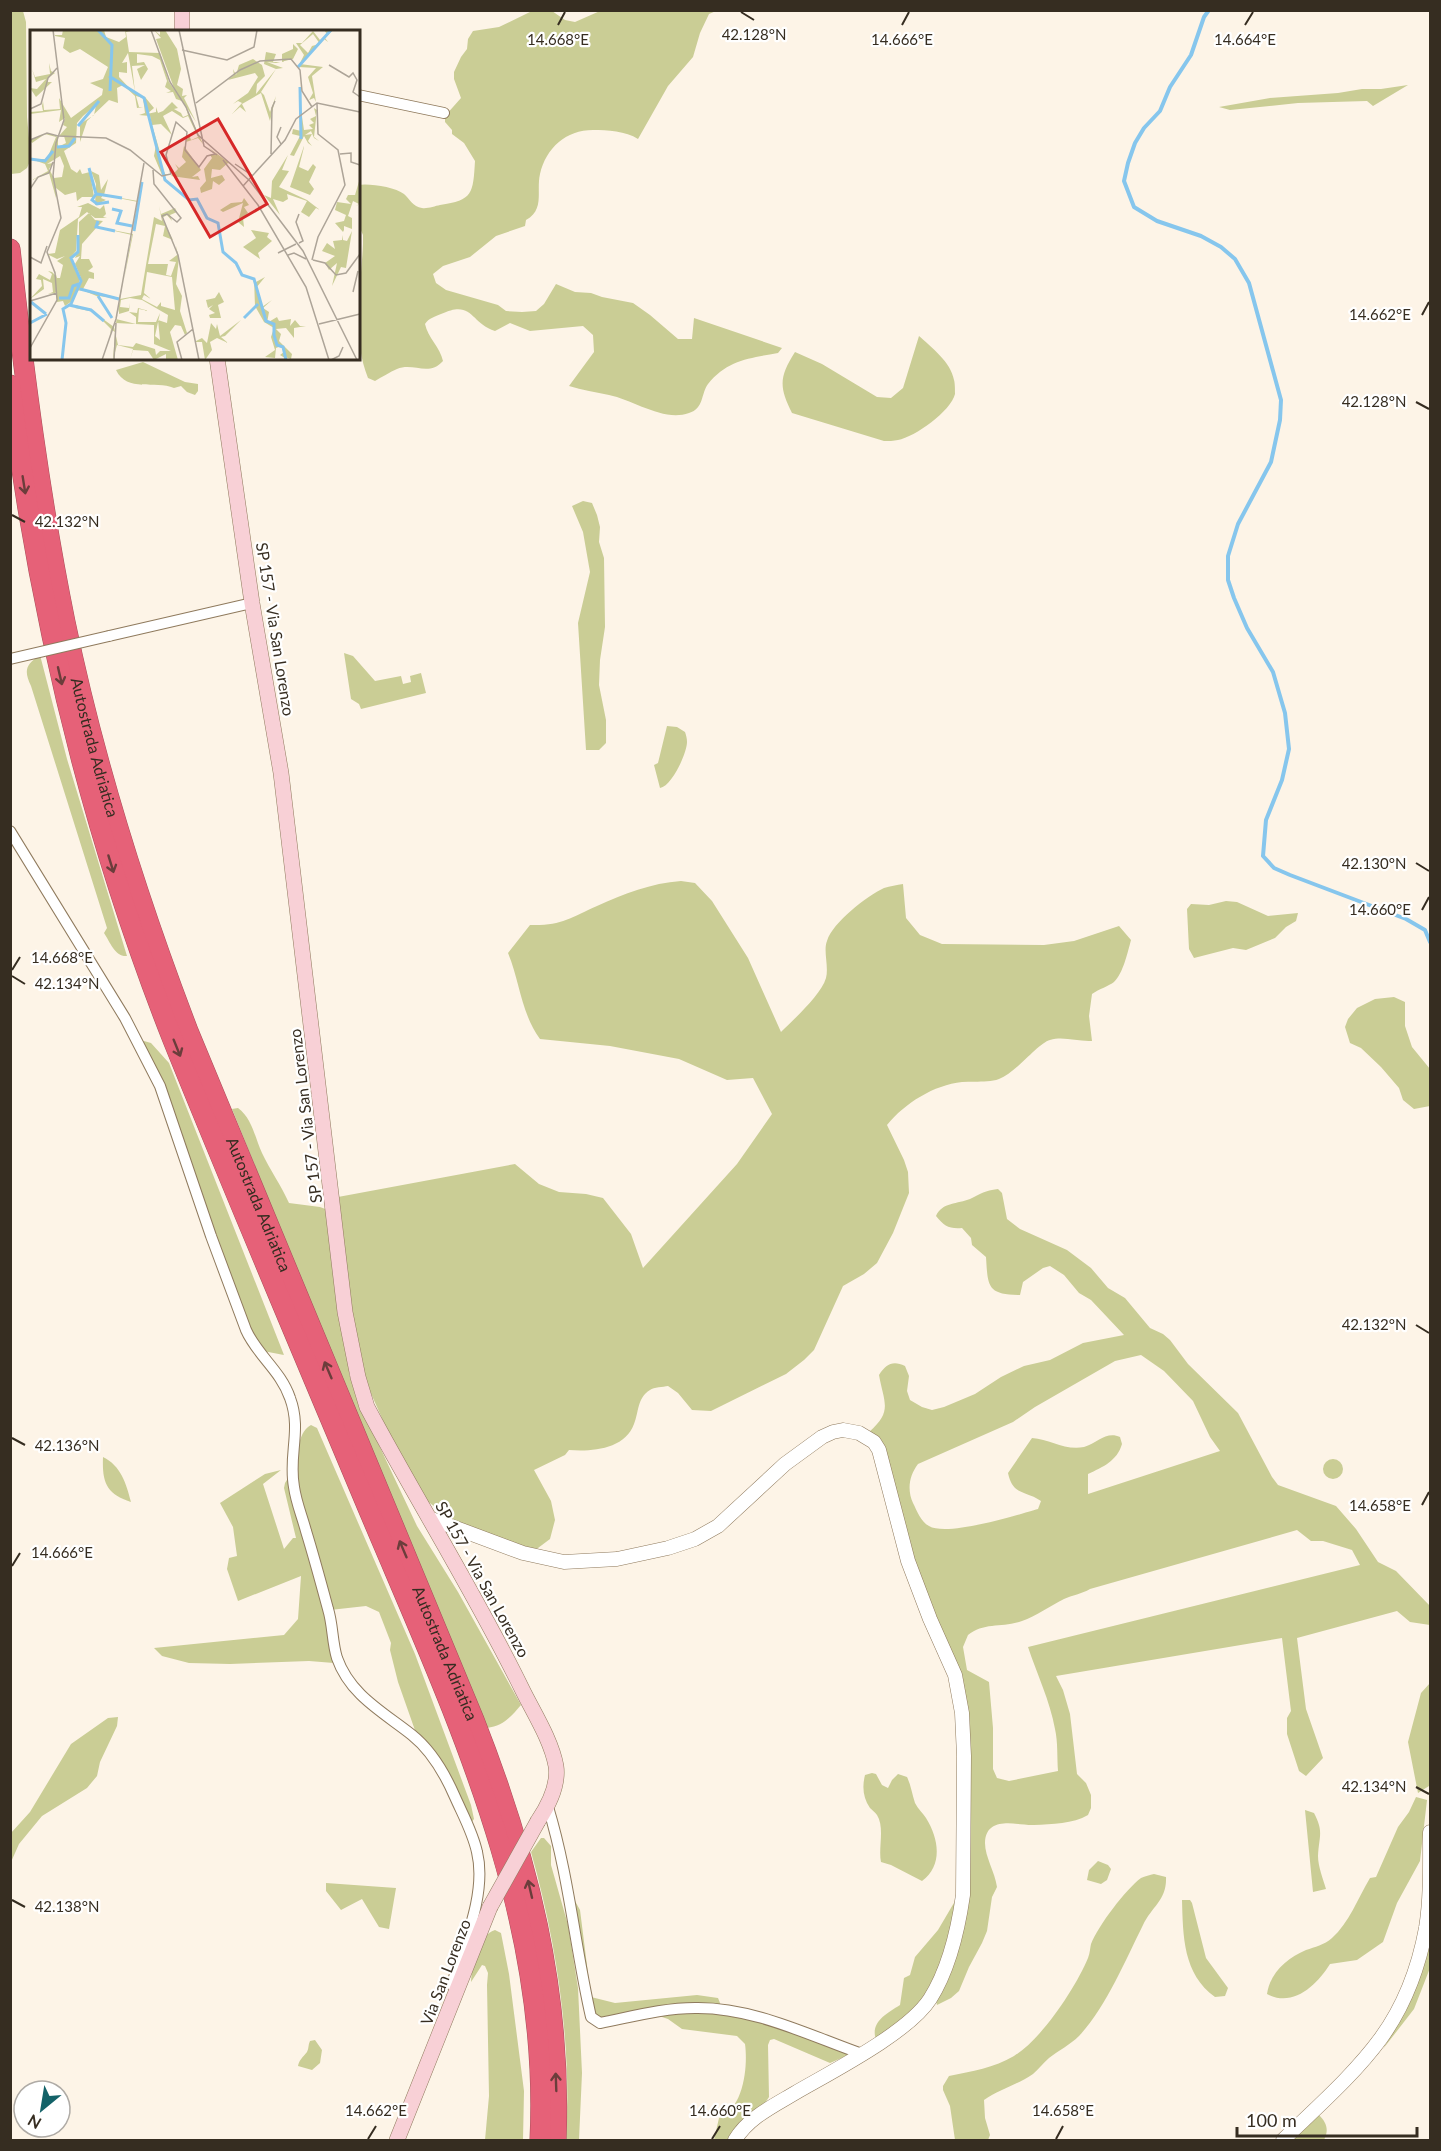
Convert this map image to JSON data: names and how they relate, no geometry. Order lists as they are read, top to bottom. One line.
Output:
{"streets":{"highway":["Autostrada Adriatica"],"main road":["SP 157 - Via San Lorenzo","Via San Lorenzo"]},"crossings":[["SP 157 - Via San Lorenzo","Via San Lorenzo"]],"scale_bar":"100 m","north":"bottom left","coordinates":["42.128°N","14.668°E","14.666°E","14.664°E","14.662°E","42.132°N","42.130°N","14.660°E","42.134°N","42.136°N","14.658°E","42.138°N"]}
